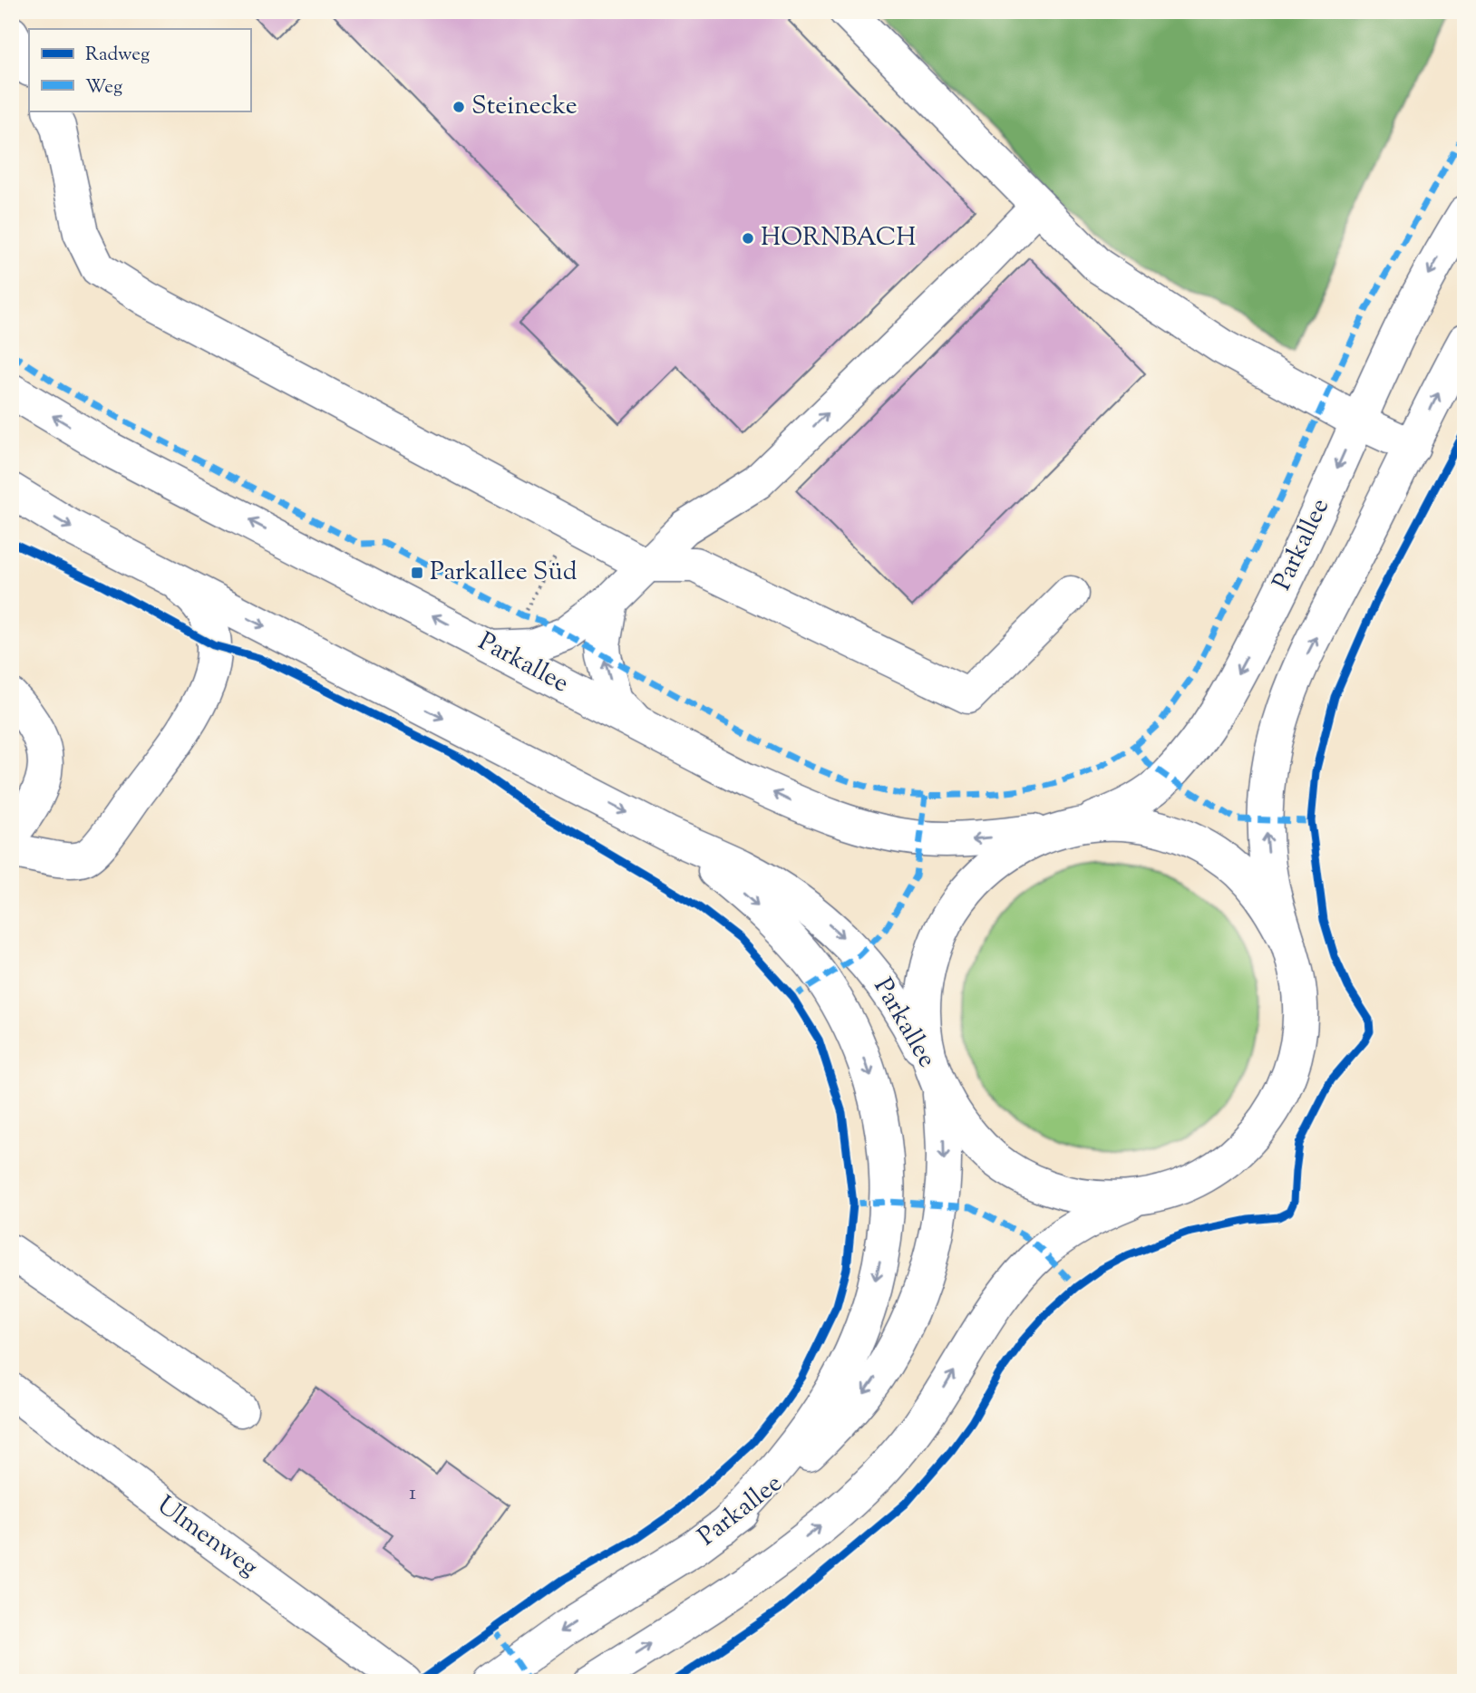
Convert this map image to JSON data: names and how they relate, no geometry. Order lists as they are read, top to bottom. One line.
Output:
{"streets":{"street":["Parkallee","Ulmenweg"]},"places":{"other":["Steinecke","HORNBACH"],"transit":["Parkallee Süd"]},"house_numbers":["1"],"legend":["Radweg","Weg"]}
